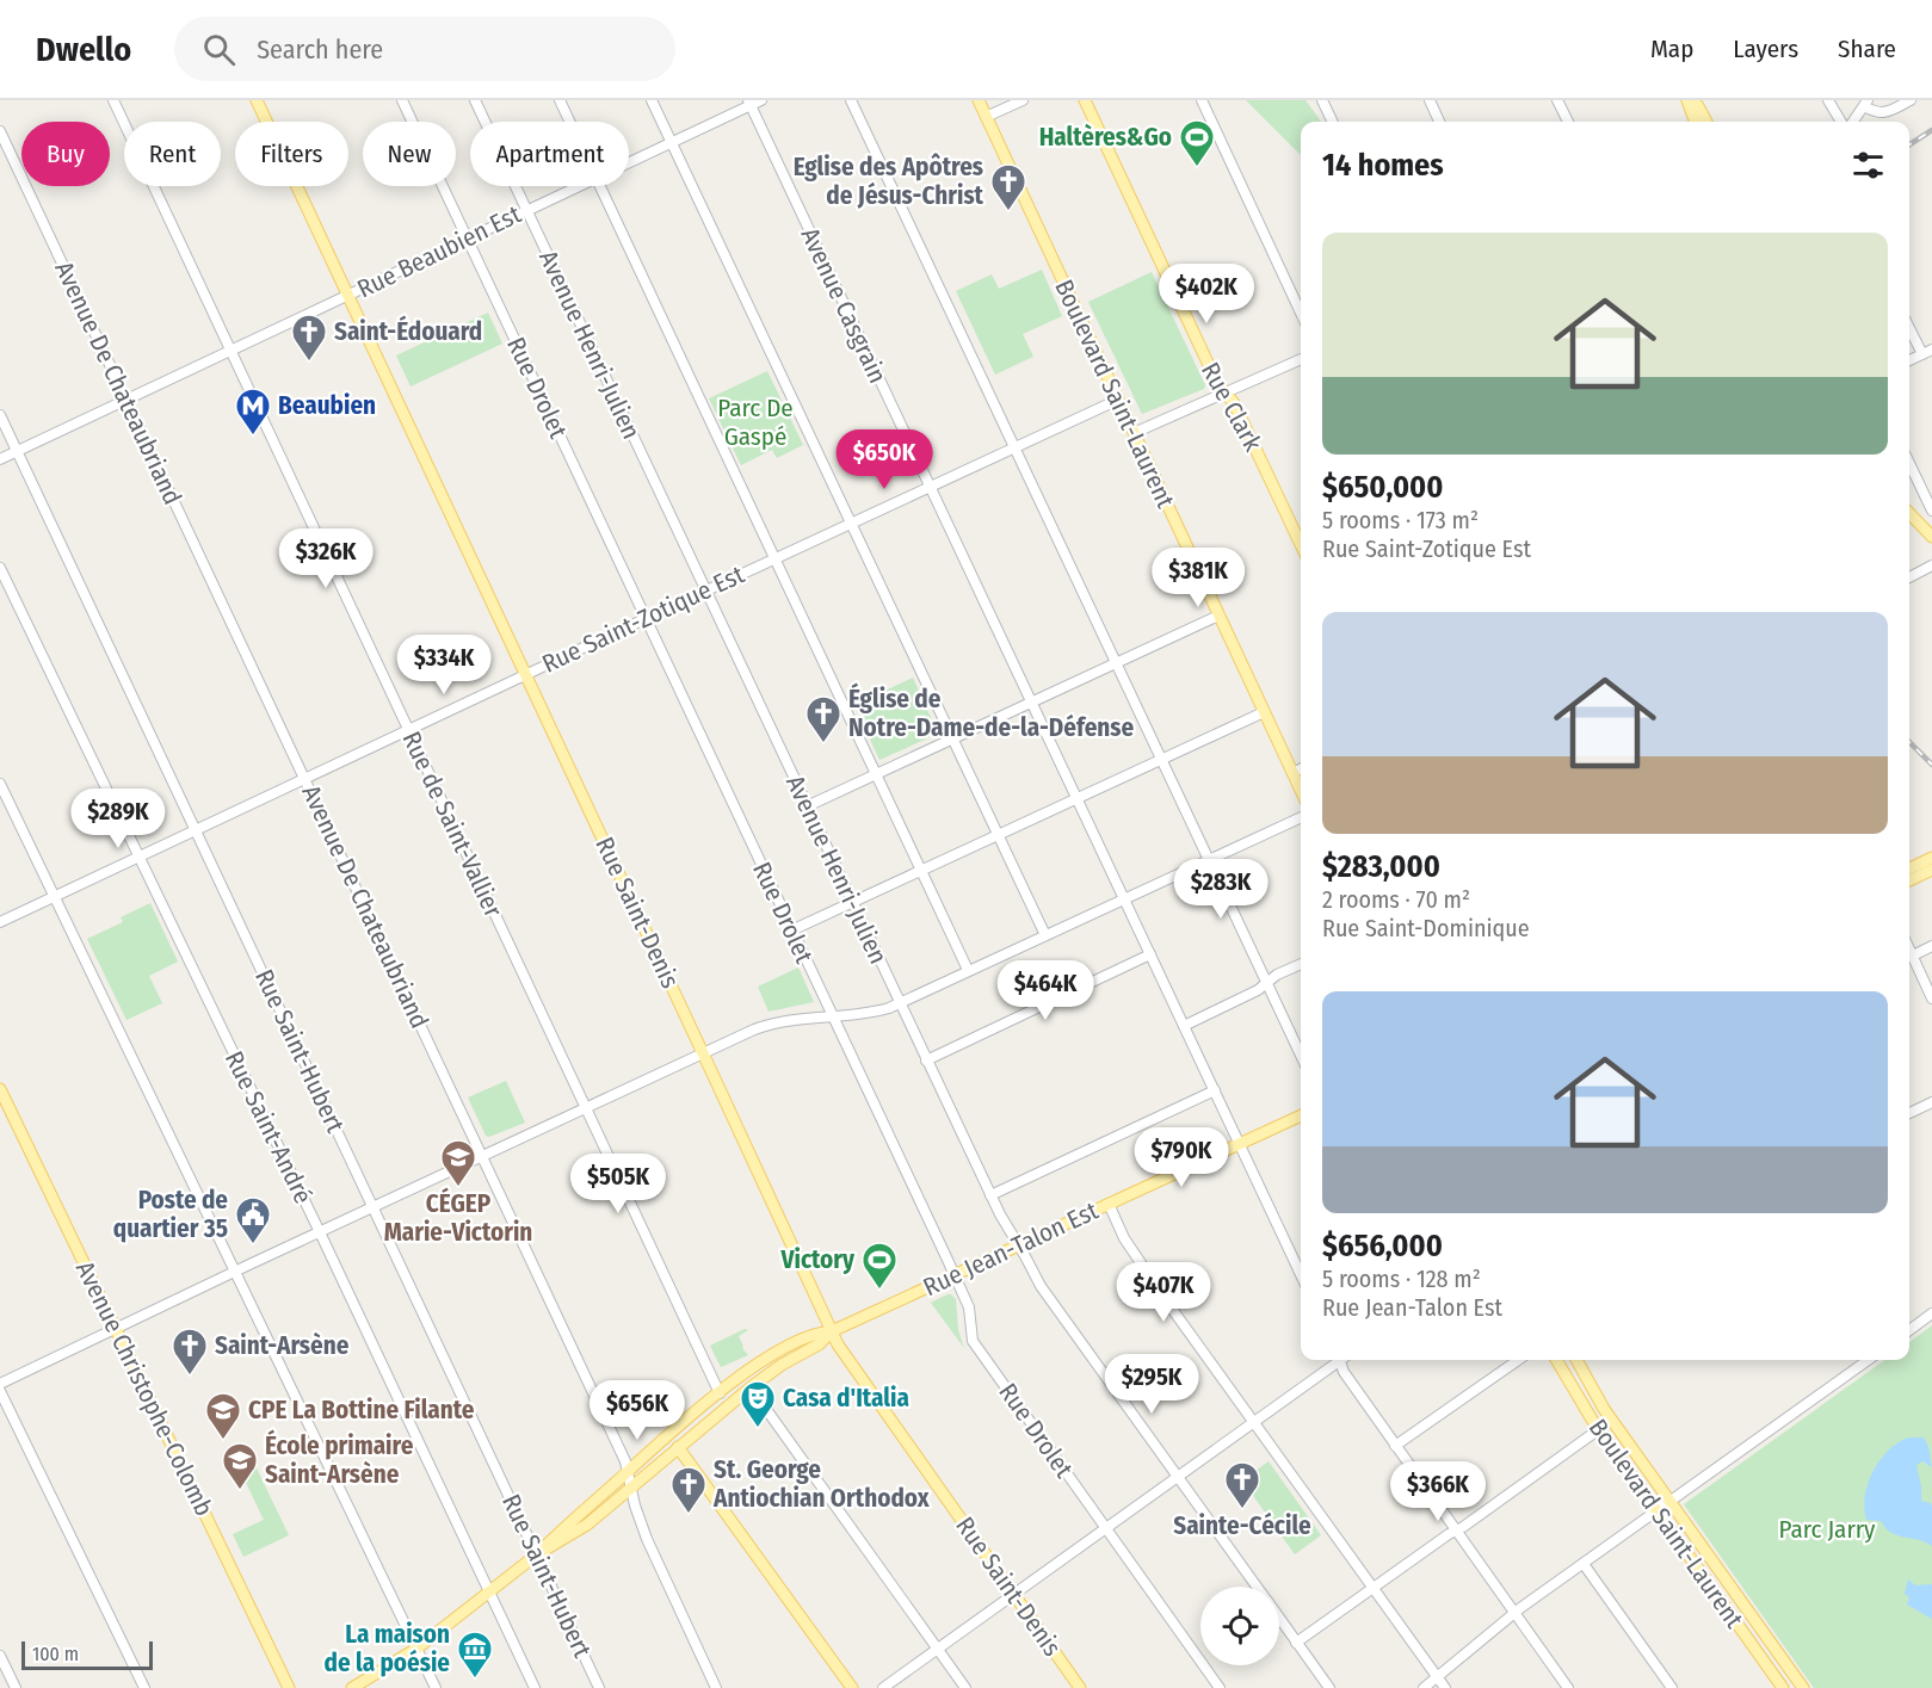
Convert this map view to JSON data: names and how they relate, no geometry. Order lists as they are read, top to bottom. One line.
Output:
{"streets":{"main road":["Boulevard Saint-Laurent","Rue Clark","Rue Saint-Denis","Rue Jean-Talon Est","Avenue Christophe-Colomb"],"street":["Rue Beaubien Est","Avenue Casgrain","Avenue Henri-Julien","Avenue De Chateaubriand","Rue Drolet","Rue Saint-Zotique Est","Rue de Saint-Vallier","Rue Saint-Hubert","Rue Saint-André"]},"crossings":[["Rue Beaubien Est","Avenue Casgrain"],["Rue Beaubien Est","Avenue Henri-Julien"],["Rue Beaubien Est","Avenue De Chateaubriand"],["Rue Beaubien Est","Rue Drolet"],["Rue Beaubien Est","Rue de Saint-Vallier"],["Rue Beaubien Est","Rue Saint-Denis"],["Rue Beaubien Est","Rue Saint-Hubert"],["Avenue Casgrain","Rue Saint-Zotique Est"],["Avenue Casgrain","Rue Jean-Talon Est"],["Avenue Henri-Julien","Rue Saint-Zotique Est"],["Avenue Henri-Julien","Rue Jean-Talon Est"],["Avenue De Chateaubriand","Rue Saint-Zotique Est"],["Avenue De Chateaubriand","Rue Jean-Talon Est"],["Rue Drolet","Rue Saint-Zotique Est"],["Rue Drolet","Rue Jean-Talon Est"],["Boulevard Saint-Laurent","Rue Saint-Zotique Est"],["Rue Saint-Zotique Est","Rue de Saint-Vallier"],["Rue Saint-Zotique Est","Rue Saint-Denis"],["Rue Saint-Zotique Est","Rue Saint-Hubert"],["Rue Saint-Zotique Est","Rue Saint-André"],["Rue de Saint-Vallier","Rue Jean-Talon Est"],["Rue Saint-Denis","Rue Jean-Talon Est"],["Rue Saint-Hubert","Rue Jean-Talon Est"],["Rue Saint-André","Rue Jean-Talon Est"]],"parks":["Parc De Gaspé","Parc Jarry"],"places":{"sports":["Haltères&Go","Victory"],"church":["Eglise des Apôtres de Jésus-Christ","Saint-Édouard","Église de Notre-Dame-de-la-Défense","Saint-Arsène","Sainte-Cécile","St. George Antiochian Orthodox"],"metro station":["Beaubien"],"school or university":["CÉGEP Marie-Victorin","CPE La Bottine Filante","École primaire Saint-Arsène"],"public building":["Poste de quartier 35"],"theatre":["Casa d'Italia"],"museum":["La maison de la poésie"]},"scale_bar":"100 m","page":{"header":"Dwello","search":"Search here","nav":["Map","Layers","Share"],"chip":["Buy","Rent","Filters","New","Apartment"],"heading":"14 homes","list":[{"name":"$650,000","note":"5 rooms · 173 m² · Rue Saint-Zotique Est"},{"name":"$283,000","note":"2 rooms · 70 m² · Rue Saint-Dominique"},{"name":"$656,000","note":"5 rooms · 128 m² · Rue Jean-Talon Est"}],"price":["$402K","$650K","$326K","$381K","$334K","$289K","$283K","$464K","$790K","$505K","$407K","$295K","$656K","$366K"],"scale":"100 m"}}
